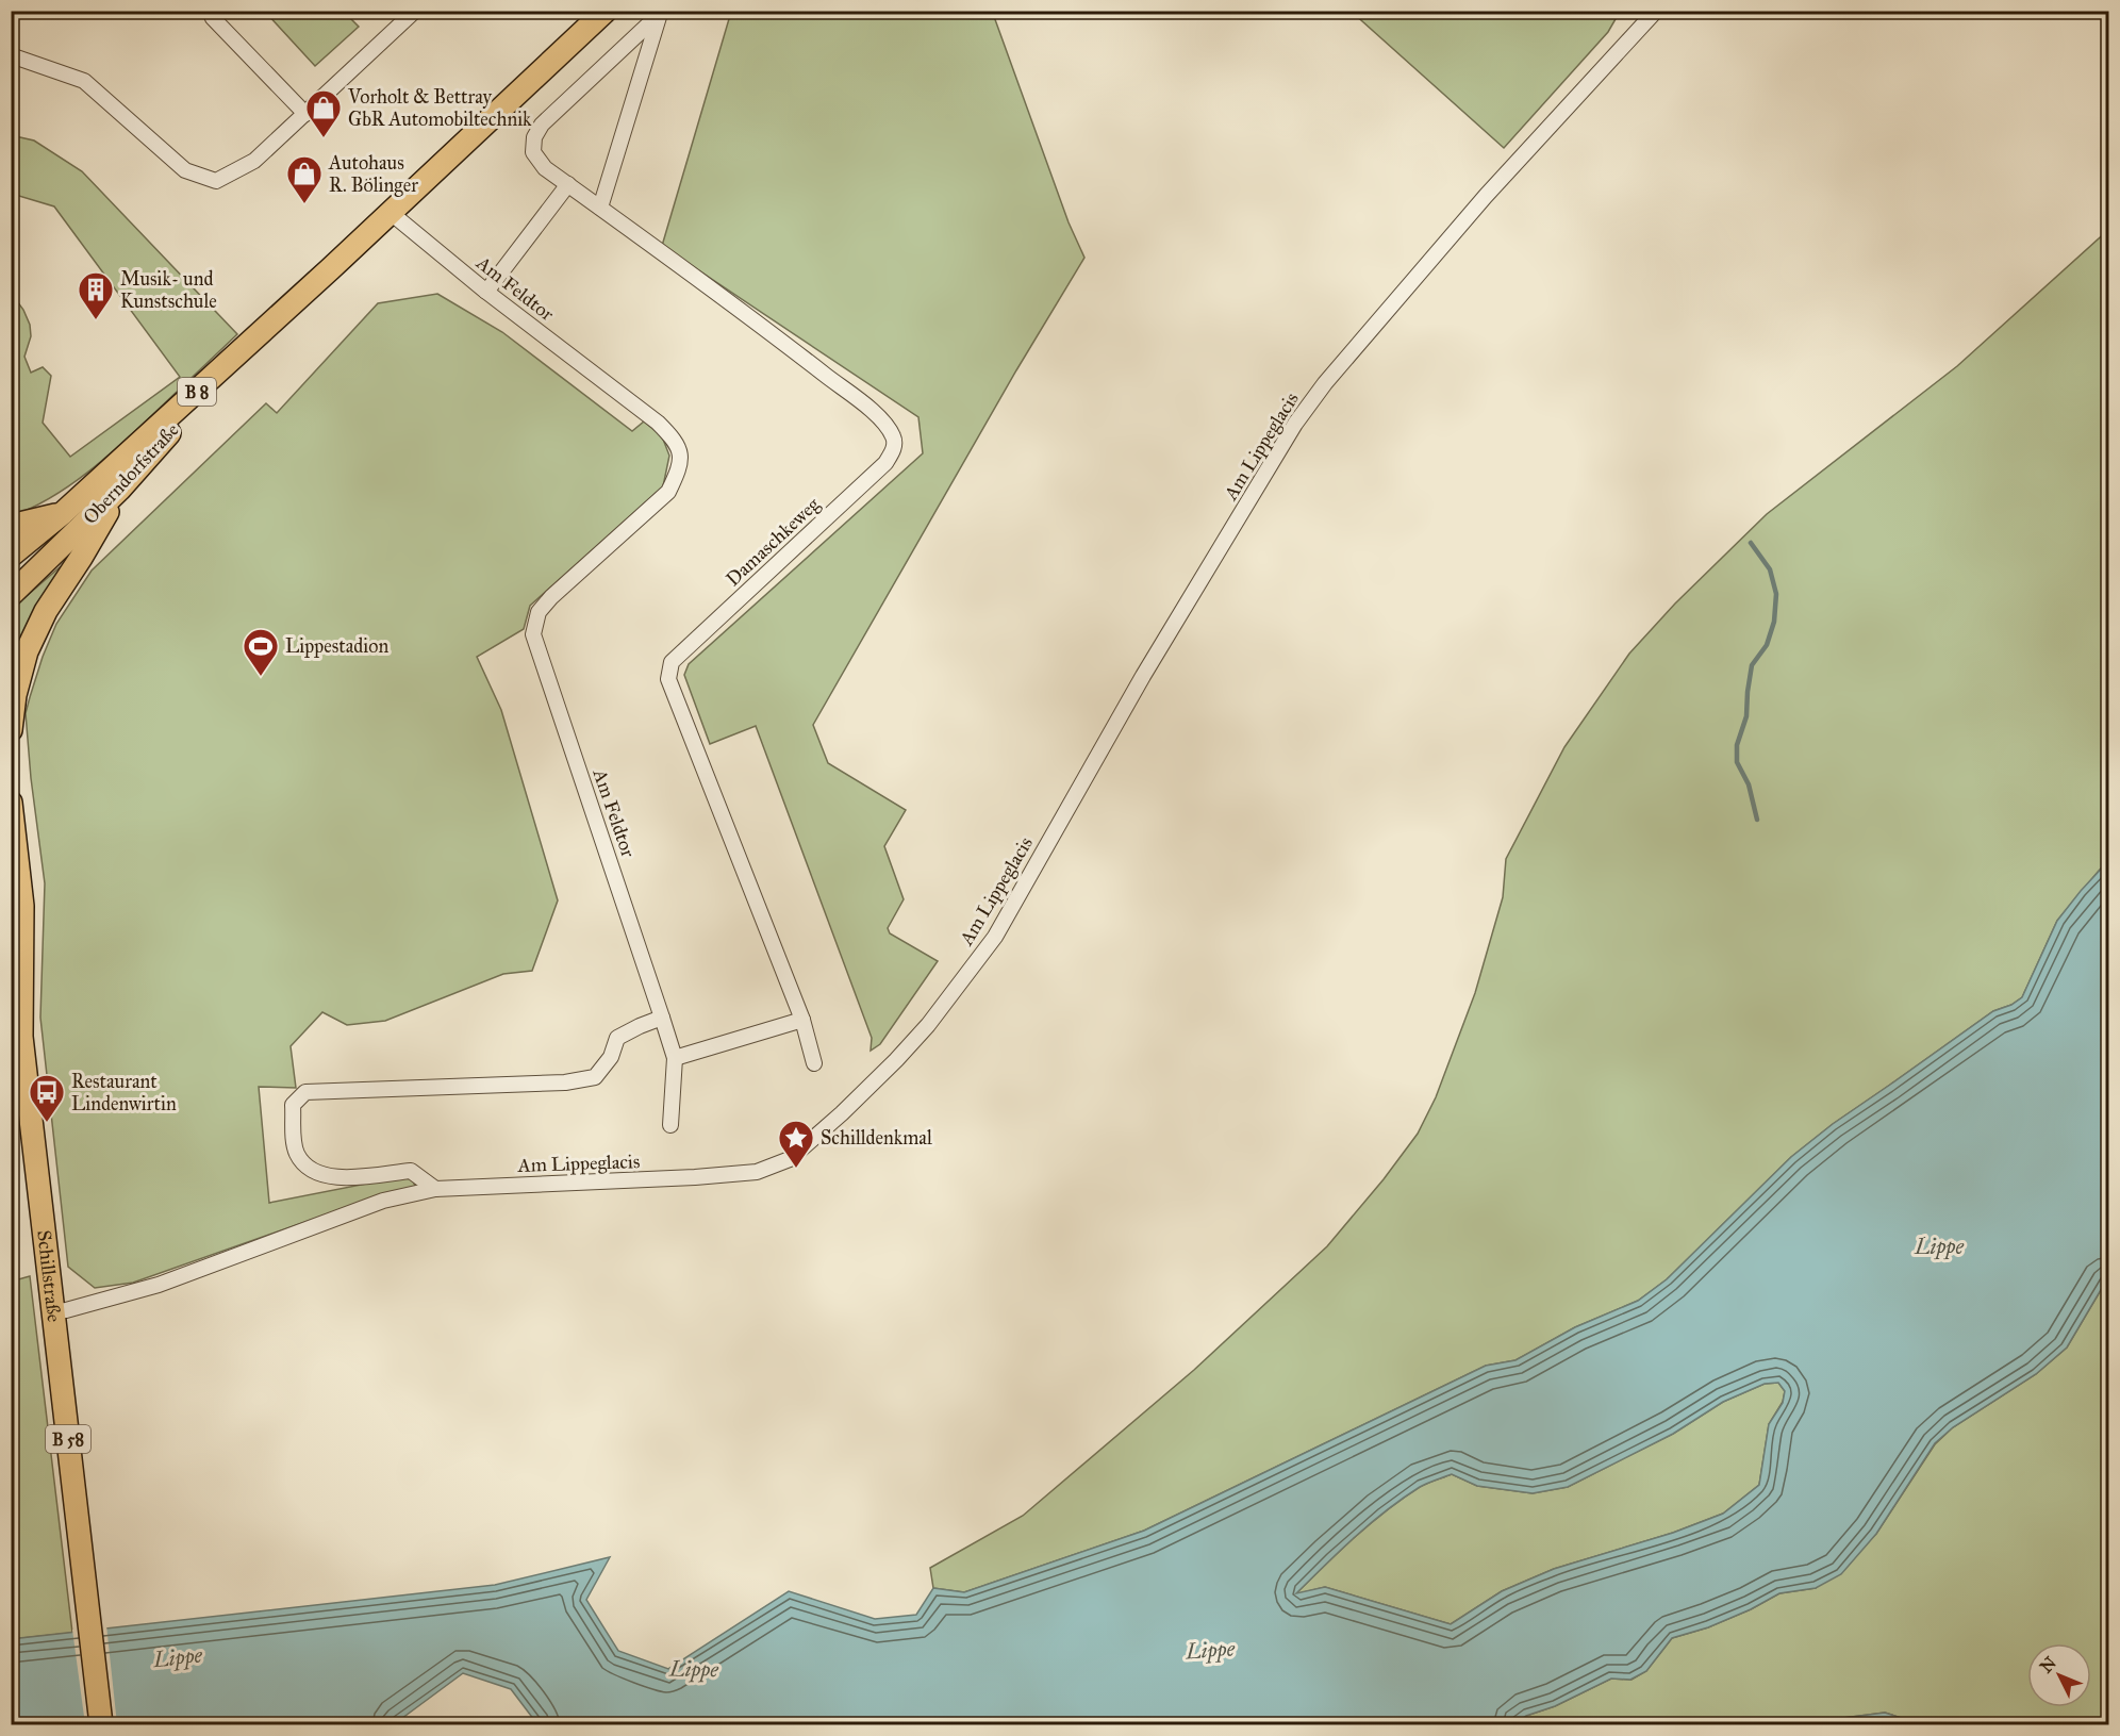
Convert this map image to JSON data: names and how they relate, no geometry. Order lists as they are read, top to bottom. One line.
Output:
{"streets":{"main road":["B 8","Oberndorfstraße","Schillstraße","B 58"],"street":["Am Feldtor","Am Lippeglacis","Damaschkeweg"]},"crossings":[["Am Feldtor","Oberndorfstraße"],["B 8","Oberndorfstraße"],["Am Lippeglacis","Schillstraße"]],"water":["Lippe"],"places":{"shop":["Vorholt & Bettray GbR Automobiltechnik","Autohaus R. Bölinger"],"building":["Musik- und Kunstschule"],"sports":["Lippestadion"],"bus stop":["Restaurant Lindenwirtin"],"place":["Schilldenkmal"]},"north":"top left"}
